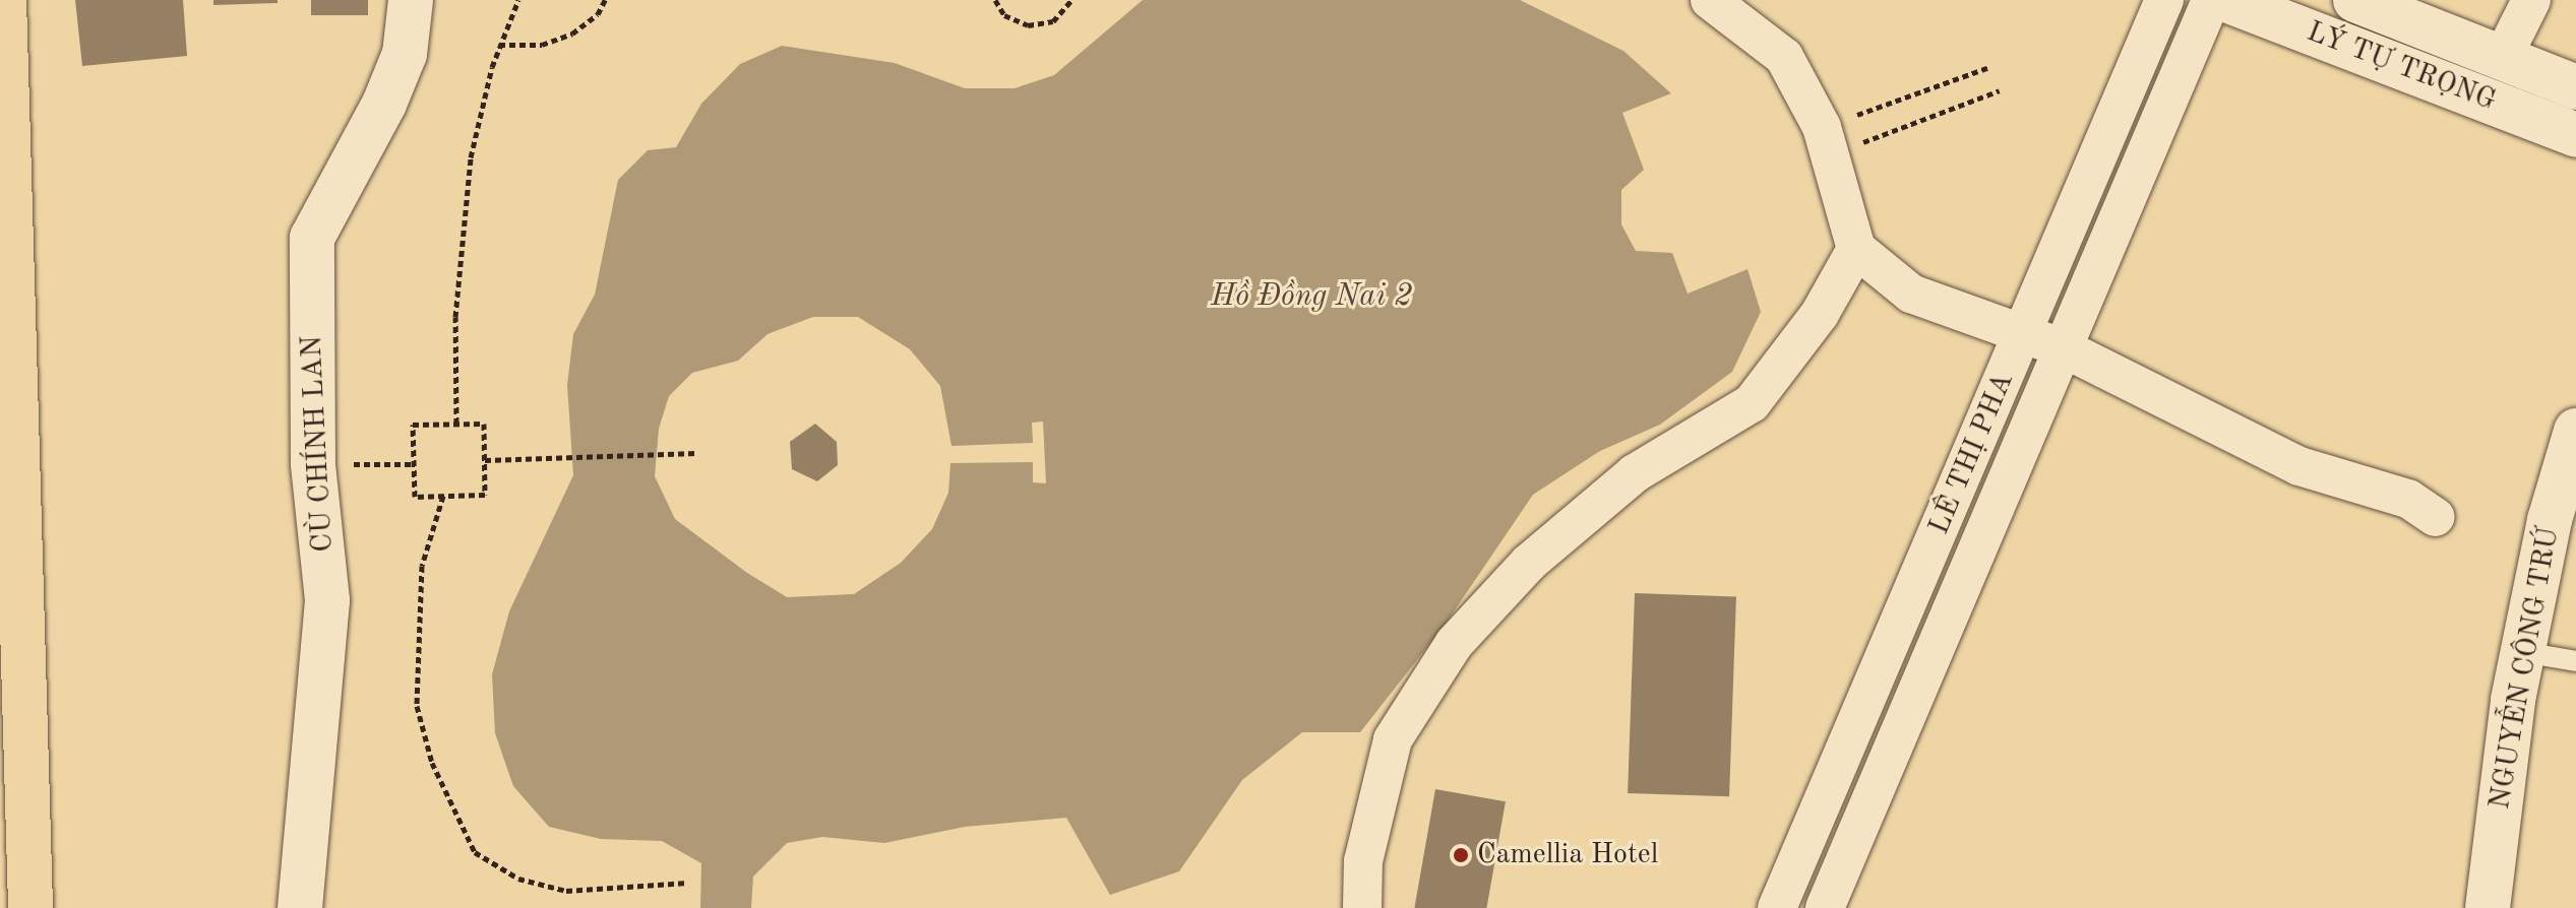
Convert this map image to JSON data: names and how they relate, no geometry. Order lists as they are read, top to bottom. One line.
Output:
{"streets":{"street":["LÝ TỰ TRỌNG","CÙ CHÍNH LAN","LÊ THỊ PHA","NGUYỄN CÔNG TRỨ"]},"water":["Hồ Đồng Nai 2"],"places":["Camellia Hotel"]}
